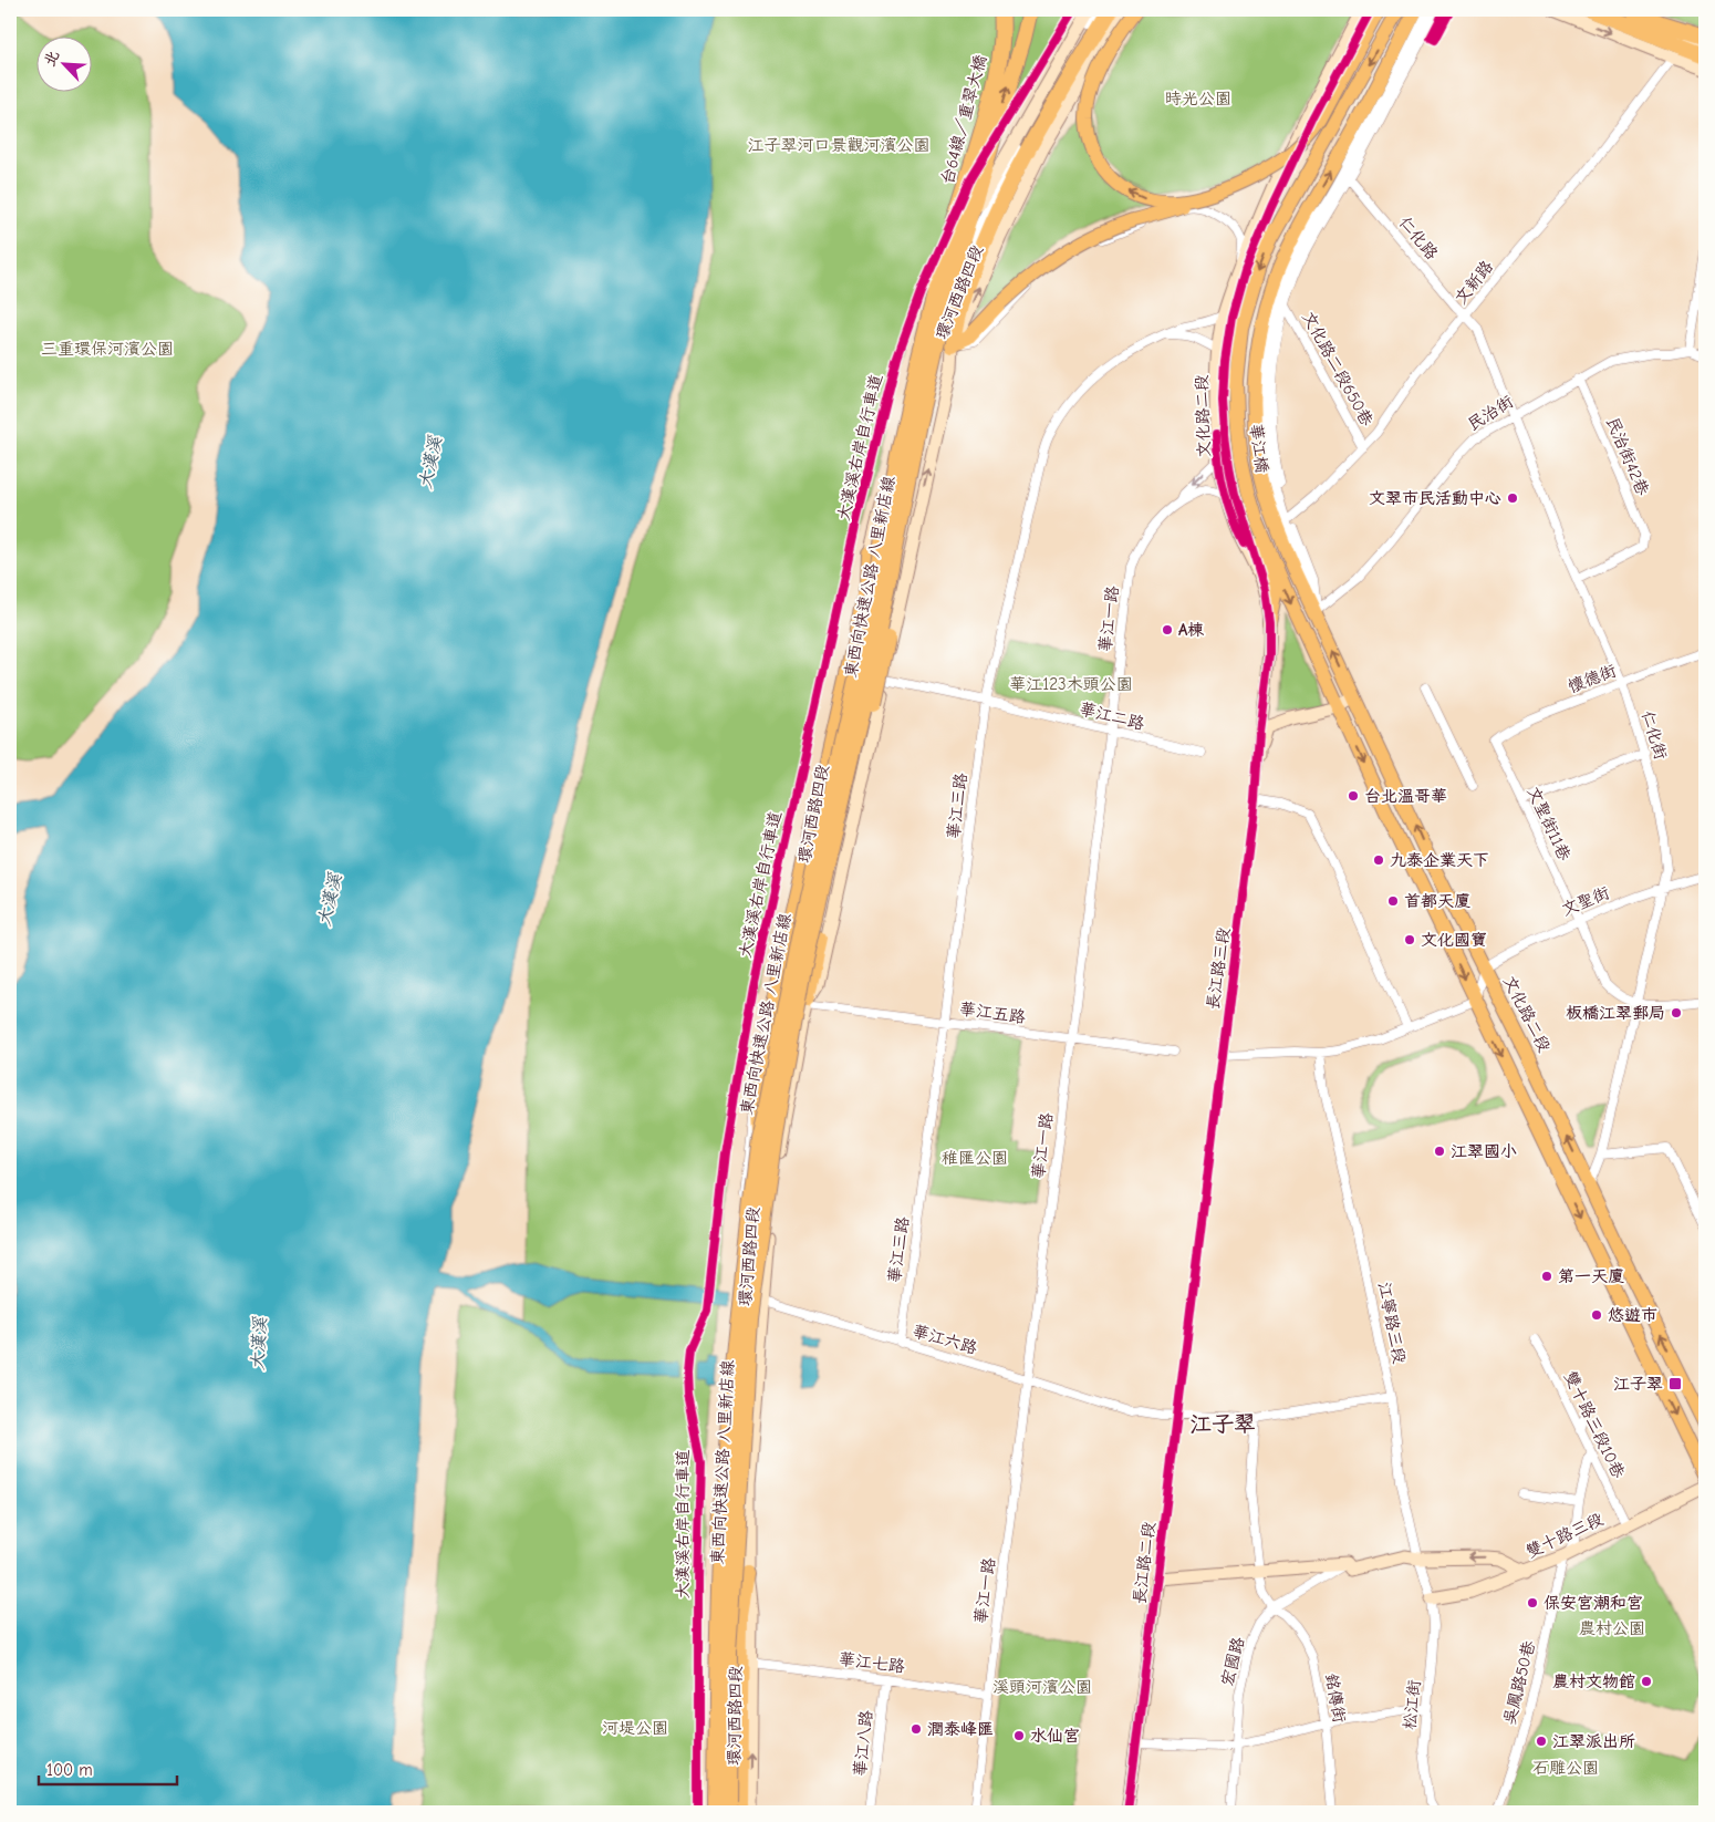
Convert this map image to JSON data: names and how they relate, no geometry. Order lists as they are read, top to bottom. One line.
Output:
{"streets":{"highway":["台64線／重翠大橋","東西向快速公路 八里新店線"],"main road":["環河西路四段","文化路二段","華江橋","長江路三段","雙十路三段","長江路二段"],"street":["仁化路","文新路","文化路二段650巷","民治街","民治街42巷","華江一路","懷德街","華江二路","仁化街","華江三路","文聖街11巷","文聖街","華江五路","江寧路三段","華江六路","雙十路三段10巷","宏國路","華江七路","吳鳳路50巷","銘傳街","松江街","華江八路"],"cycle path":["大漢溪右岸自行車道"]},"crossings":[["台64線／重翠大橋","東西向快速公路 八里新店線"],["仁化路","文新路"],["仁化路","文化路二段"],["仁化路","仁化街"],["文新路","文化路二段650巷"],["文新路","文化路二段"],["文新路","仁化街"],["環河西路四段","東西向快速公路 八里新店線"],["環河西路四段","華江二路"],["環河西路四段","華江五路"],["環河西路四段","華江六路"],["環河西路四段","華江七路"],["文化路二段650巷","文化路二段"],["民治街","文化路二段"],["民治街","民治街42巷"],["民治街","仁化街"],["文化路二段","華江一路"],["文化路二段","仁化街"],["文化路二段","華江三路"],["文化路二段","文聖街"],["文化路二段","長江路三段"],["民治街42巷","仁化街"],["華江一路","華江二路"],["華江一路","華江五路"],["華江一路","華江六路"],["華江一路","華江七路"],["懷德街","仁化街"],["懷德街","文聖街11巷"],["華江二路","華江三路"],["仁化街","文聖街11巷"],["仁化街","文聖街"],["華江三路","華江五路"],["華江三路","華江六路"],["文聖街11巷","文聖街"],["長江路三段","長江路二段"],["江寧路三段","華江六路"],["江寧路三段","雙十路三段"],["江寧路三段","松江街"],["華江六路","長江路二段"],["雙十路三段10巷","雙十路三段"],["雙十路三段10巷","吳鳳路50巷"],["雙十路三段","吳鳳路50巷"],["雙十路三段","松江街"],["宏國路","銘傳街"],["華江七路","華江八路"]],"districts":["江子翠"],"water":["大漢溪"],"parks":["時光公園","江子翠河口景觀河濱公園","三重環保河濱公園","華江123木頭公園","稚匯公園","農村公園","溪頭河濱公園","河堤公園","石雕公園"],"places":{"other":["文翠市民活動中心","A棟","台北溫哥華","九泰企業天下","首都天廈","文化國寶","板橋江翠郵局","江翠國小","第一天廈","悠遊市","保安宮潮和宮","農村文物館","潤泰峰匯","水仙宮","江翠派出所"],"transit":["江子翠"]},"scale_bar":"100 m","north":"top left"}
